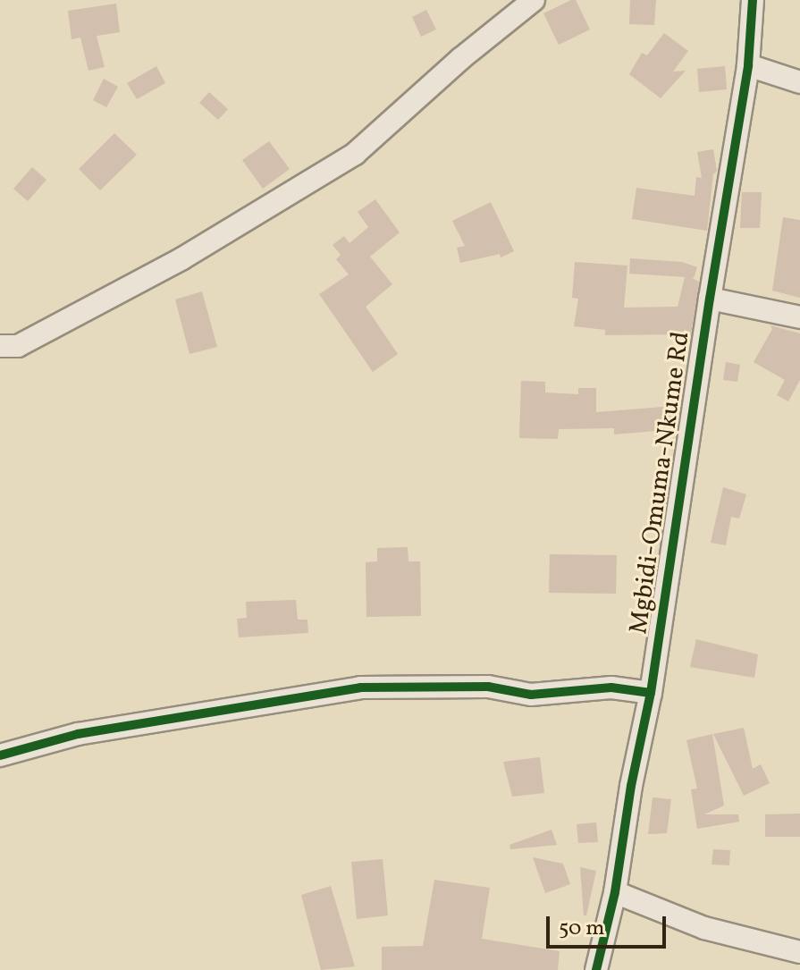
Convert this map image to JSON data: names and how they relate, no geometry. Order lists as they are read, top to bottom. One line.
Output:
{"streets":{"street":["Mgbidi-Omuma-Nkume Rd"]},"scale_bar":"50 m"}
